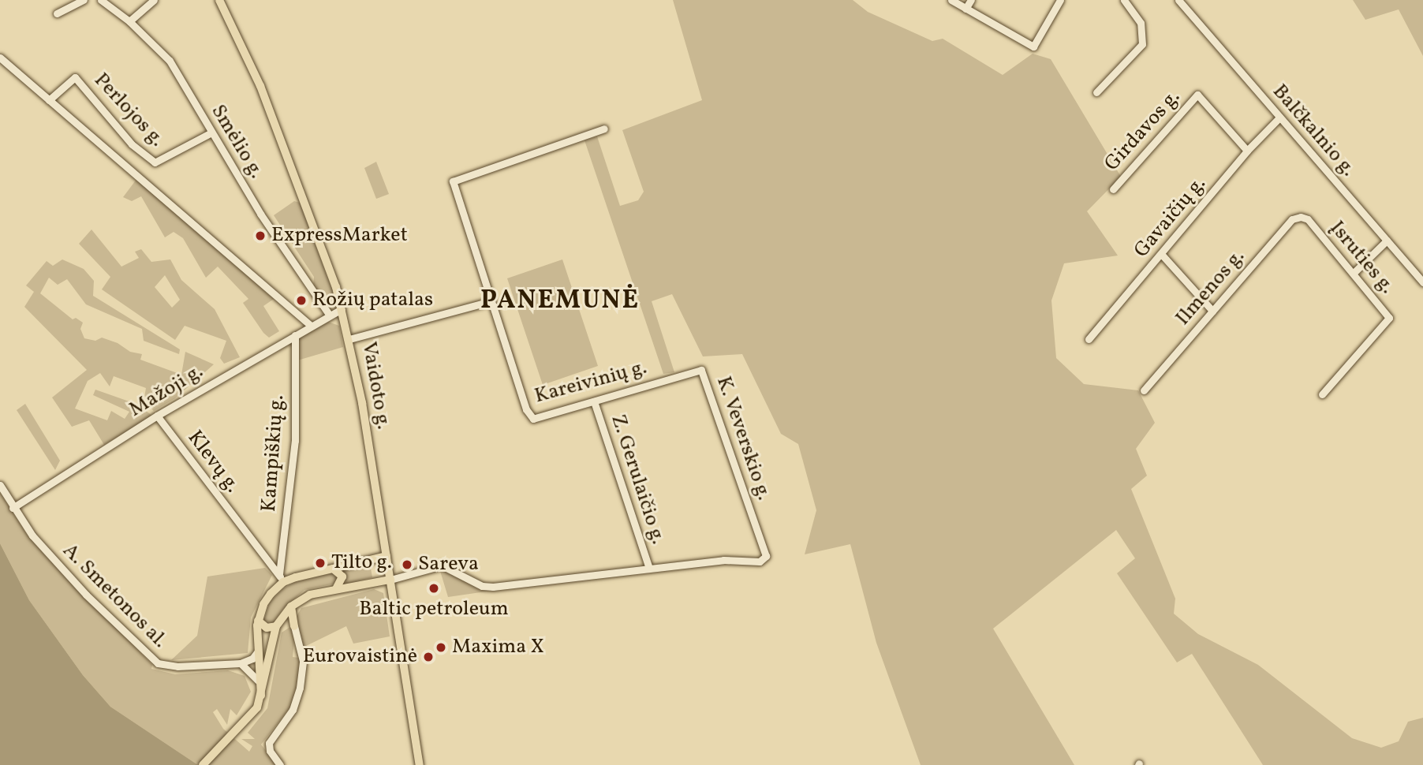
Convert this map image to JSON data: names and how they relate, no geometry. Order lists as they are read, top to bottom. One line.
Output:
{"streets":{"main road":["Vaidoto g."],"street":["Perlojos g.","Girdavos g.","Balčkalnio g.","Smėlio g.","Gavaičių g.","Įsruties g.","Ilmenos g.","Kareivinių g.","Mažoji g.","K. Veverskio g.","Kampiškių g.","Klevų g.","Z. Gerulaičio g.","A. Smetonos al."]},"crossings":[["Perlojos g.","Smėlio g."],["Perlojos g.","Mažoji g."],["Girdavos g.","Gavaičių g."],["Balčkalnio g.","Gavaičių g."],["Smėlio g.","Mažoji g."],["Įsruties g.","Ilmenos g."],["Kareivinių g.","K. Veverskio g."],["Kareivinių g.","Z. Gerulaičio g."],["Vaidoto g.","Mažoji g."],["Mažoji g.","Kampiškių g."],["Mažoji g.","Klevų g."],["Mažoji g.","A. Smetonos al."],["K. Veverskio g.","Z. Gerulaičio g."],["Kampiškių g.","Klevų g."]],"districts":["PANEMUNĖ"],"places":["ExpressMarket","Rožių patalas","Tilto g.","Sareva","Baltic petroleum","Maxima X","Eurovaistinė"]}
